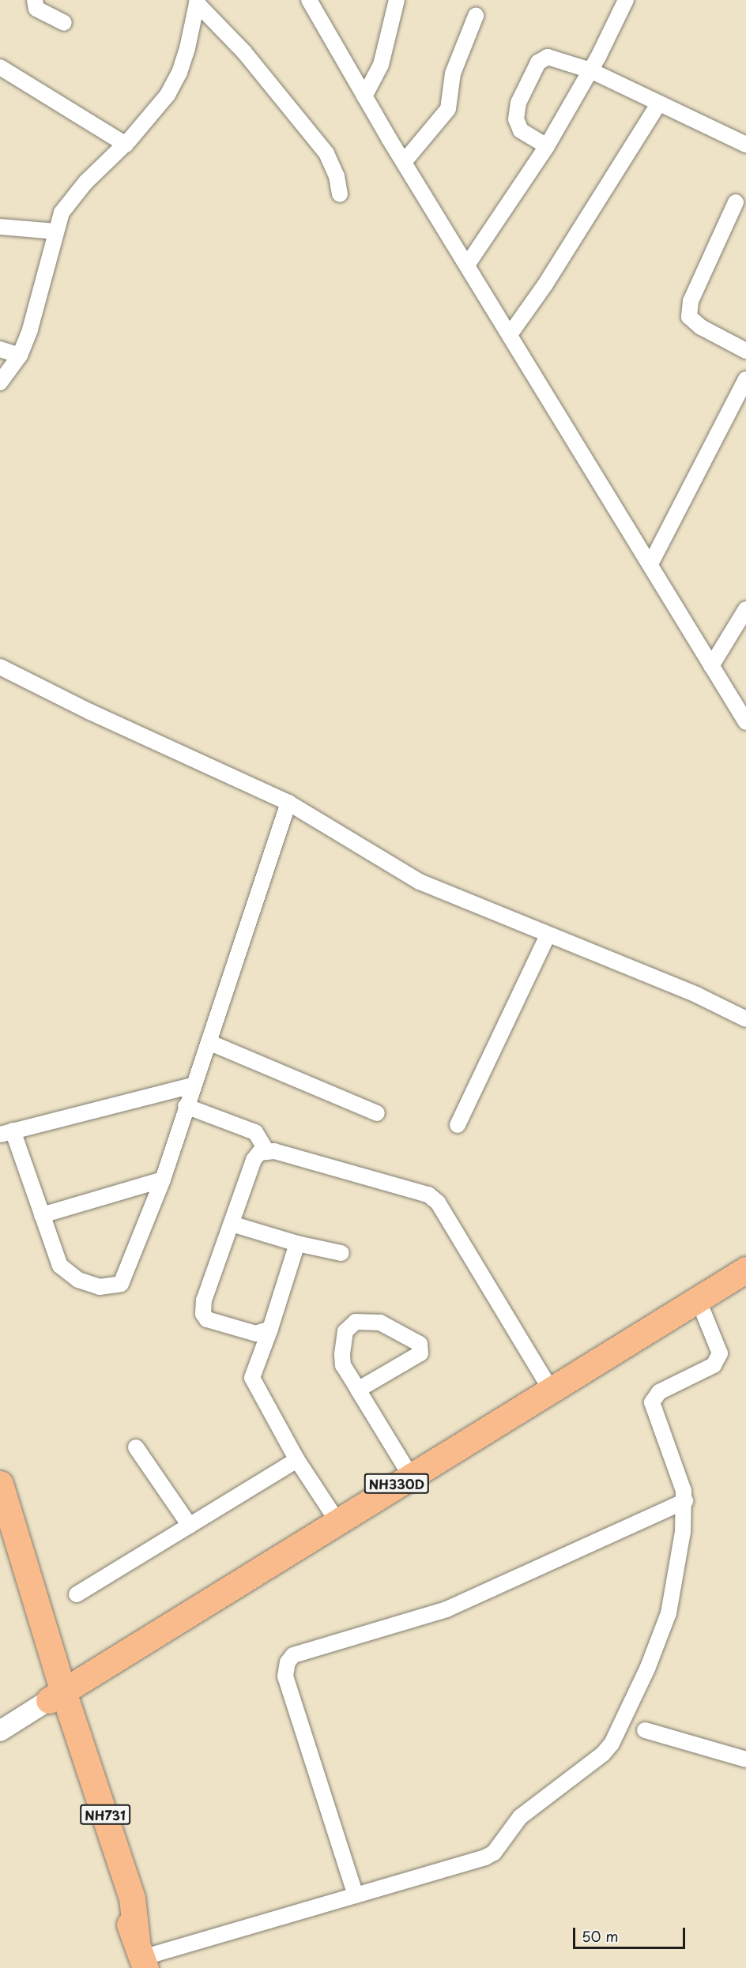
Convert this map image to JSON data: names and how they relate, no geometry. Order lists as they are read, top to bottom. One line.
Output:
{"streets":{"highway":["NH330D","NH731"]},"crossings":[["NH330D","NH731"]],"scale_bar":"50 m"}
